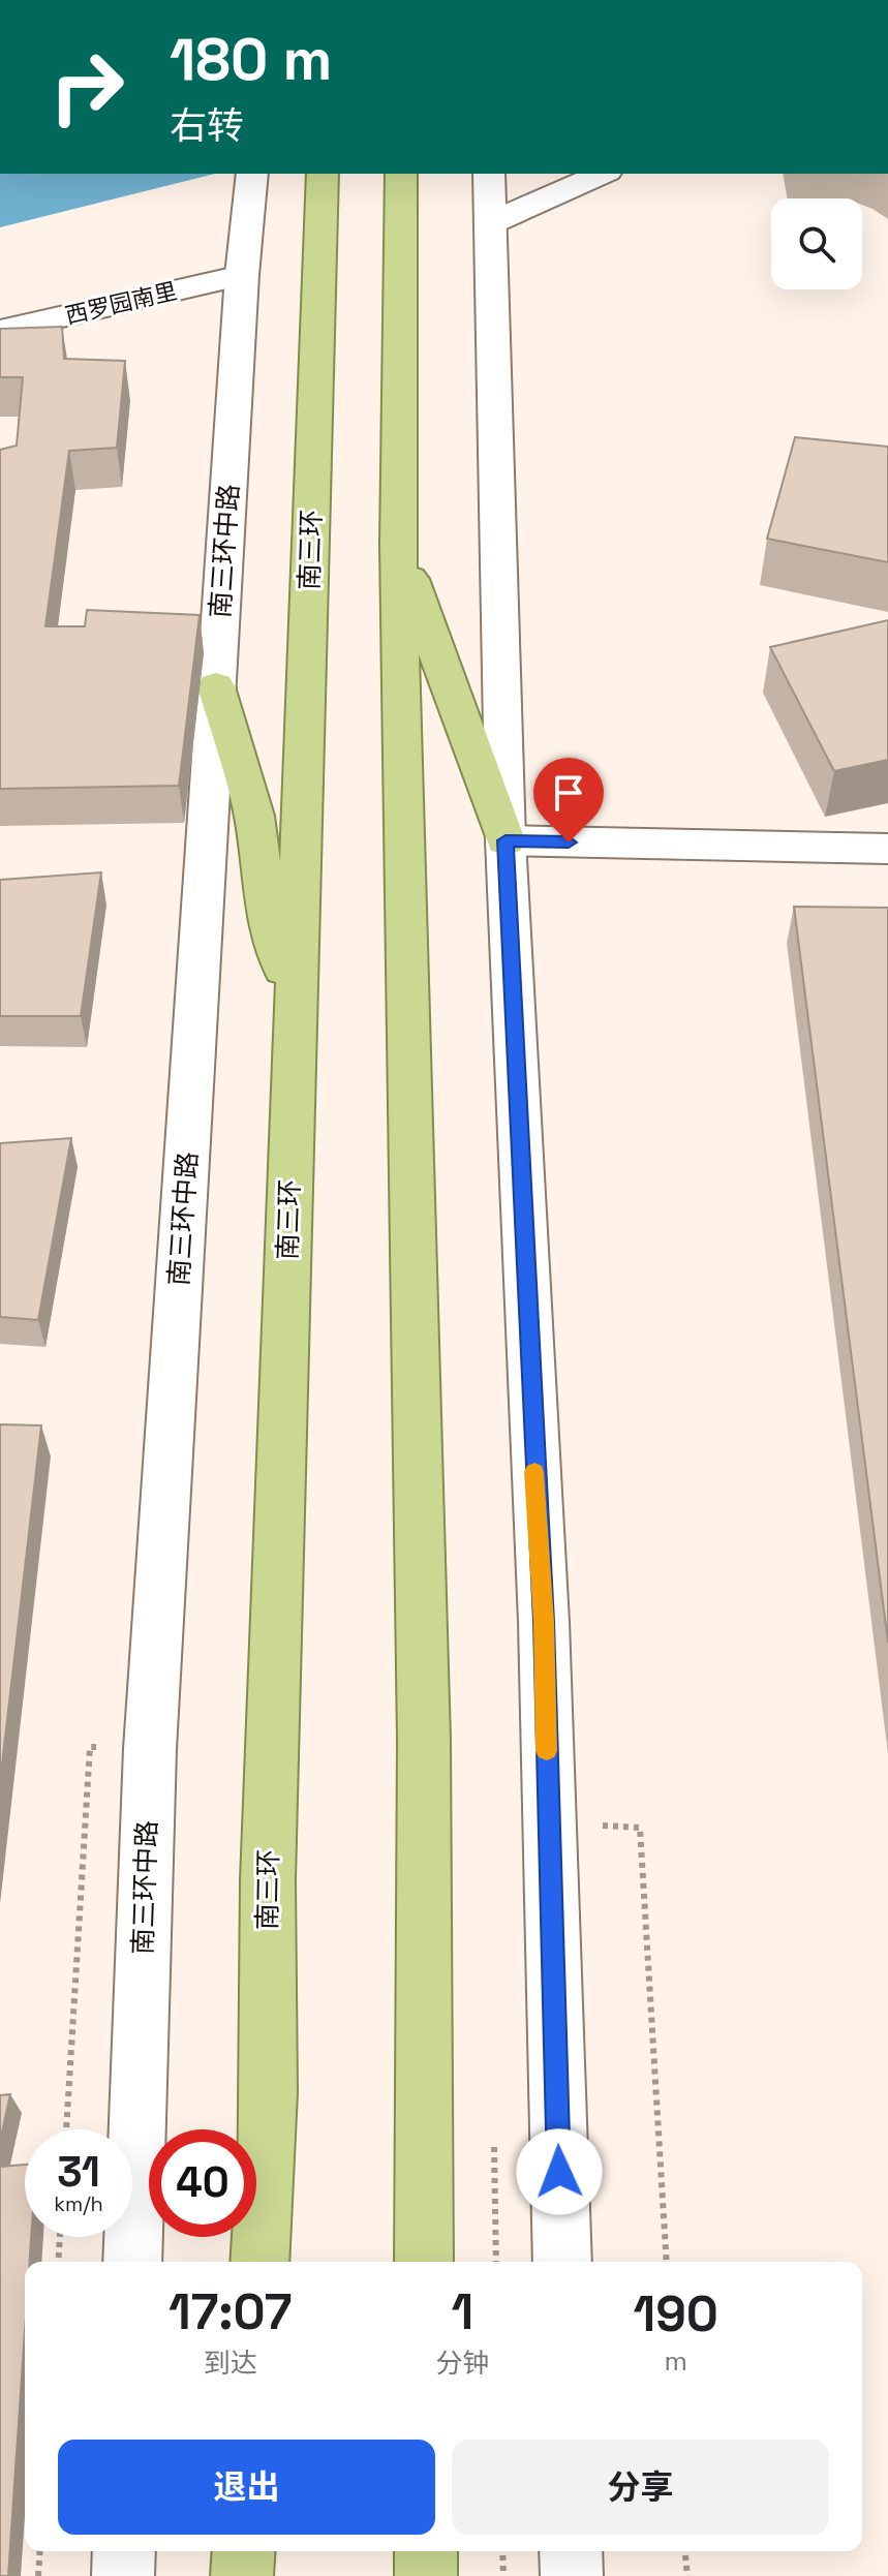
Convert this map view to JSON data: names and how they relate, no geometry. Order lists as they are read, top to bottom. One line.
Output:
{"streets":{"highway":["南三环"],"street":["西罗园南里","南三环中路"]},"crossings":[["西罗园南里","南三环中路"]],"page":{"turn":["180 m","右转"],"speed":"31 km/h","limit":"40","eta":["17:07","到达","1","分钟","190","m"],"buttons":["退出","分享"]}}
